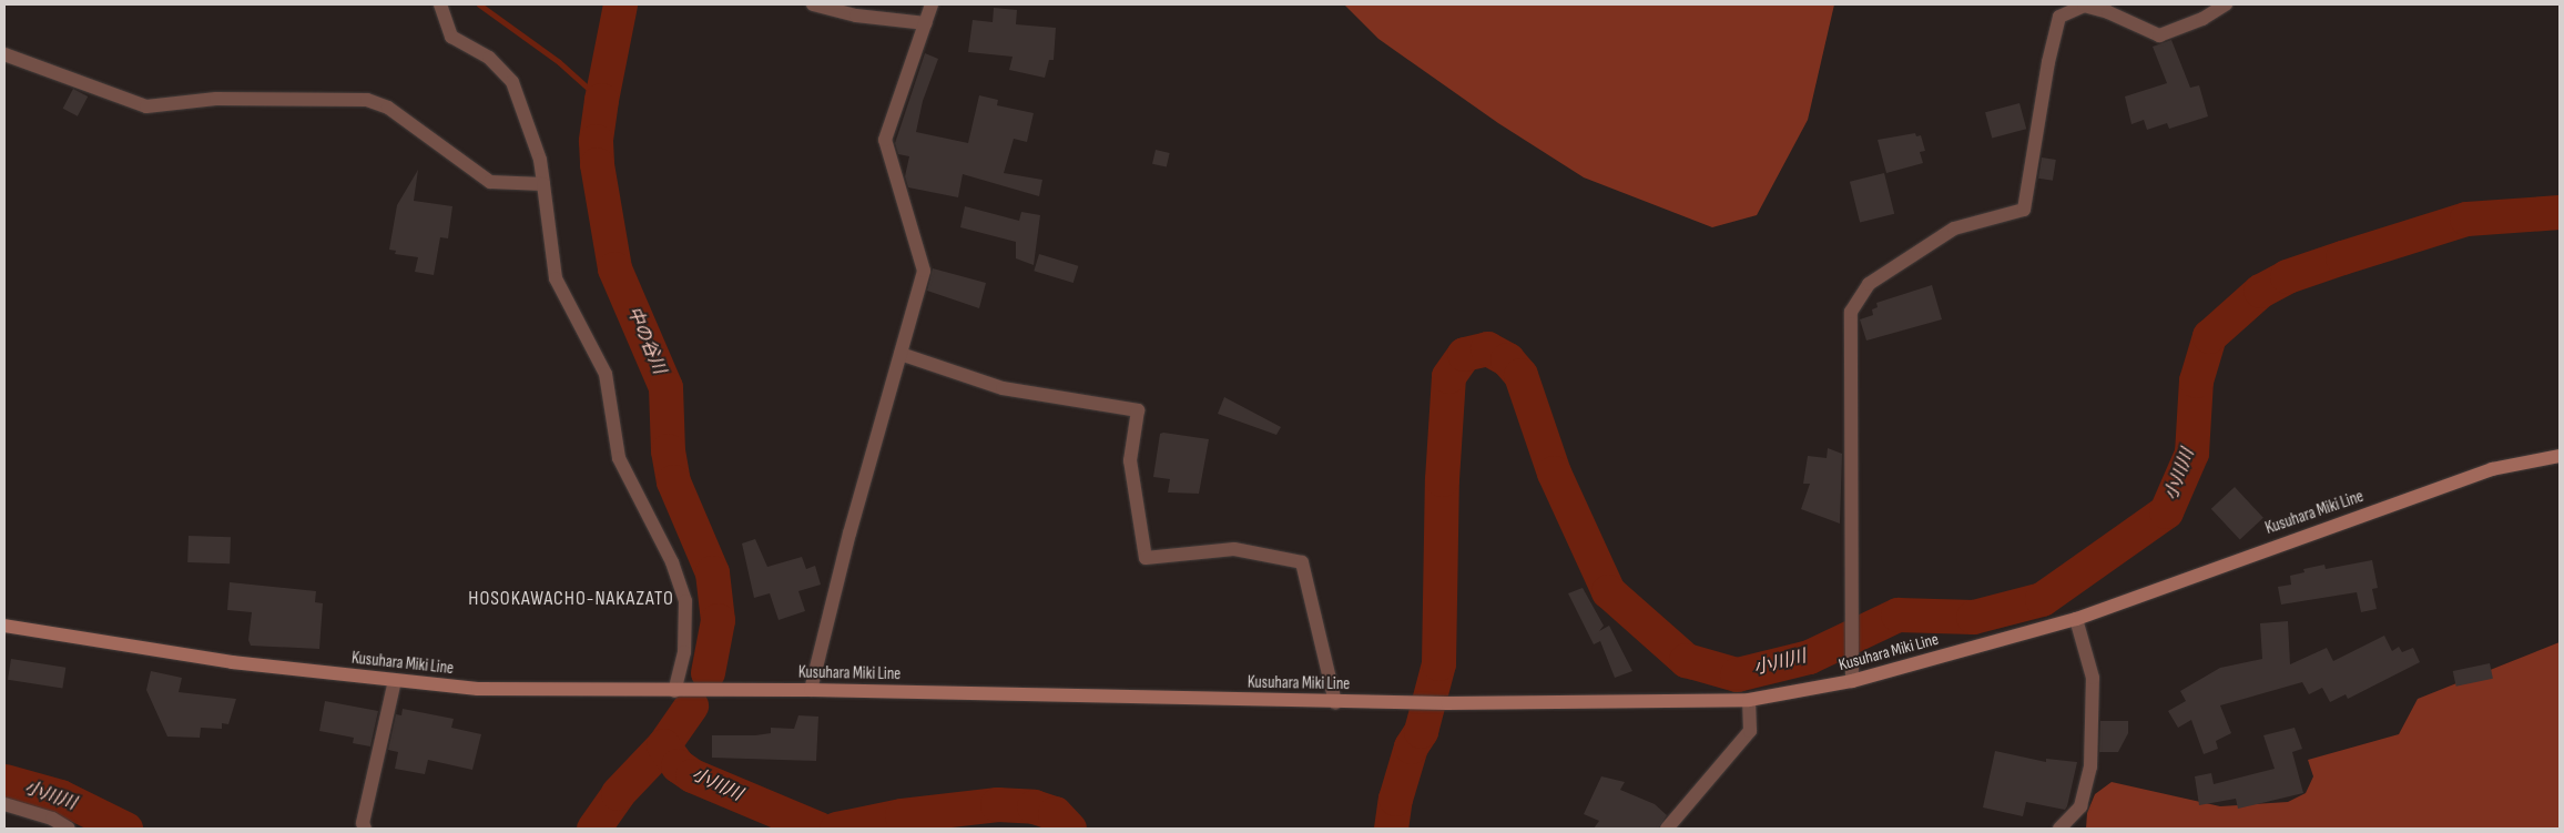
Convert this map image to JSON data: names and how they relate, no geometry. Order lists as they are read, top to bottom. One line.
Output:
{"streets":{"main road":["Kusuhara Miki Line"]},"districts":["HOSOKAWACHO-NAKAZATO"],"water":["中の谷川","小川川"]}
